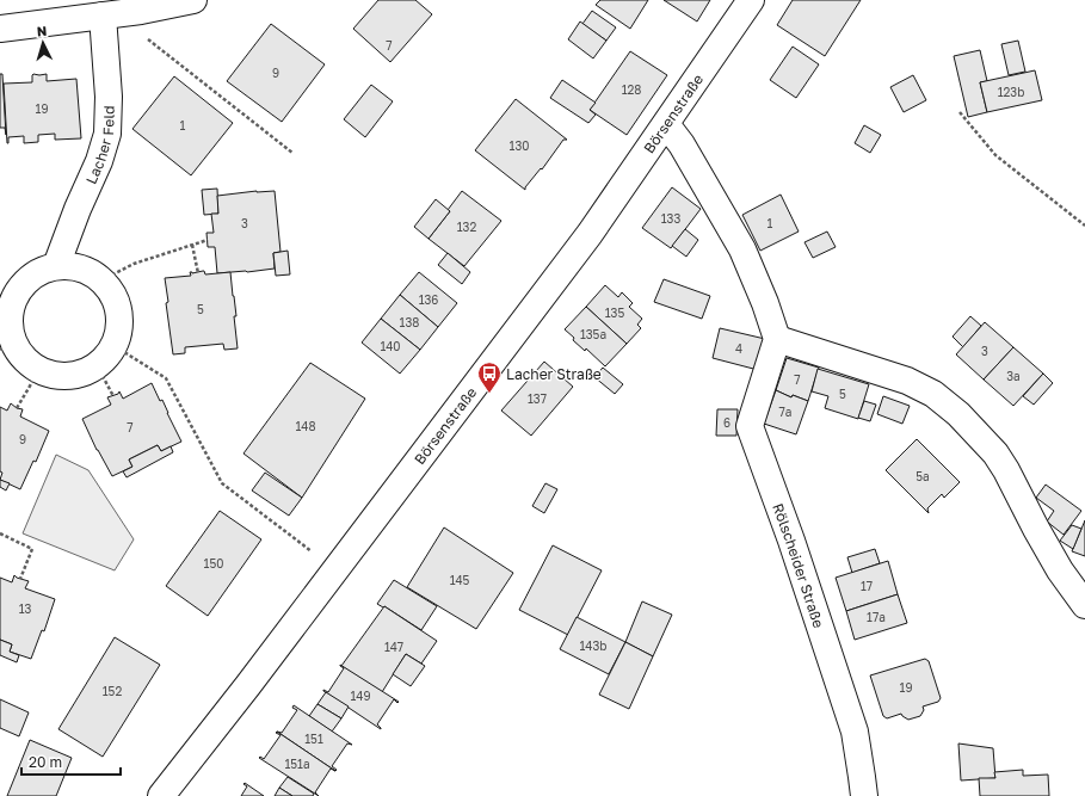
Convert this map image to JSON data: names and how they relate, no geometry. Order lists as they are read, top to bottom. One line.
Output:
{"streets":{"street":["Börsenstraße","Lacher Feld","Rölscheider Straße"]},"places":{"bus stop":["Lacher Straße"]},"house_numbers":["7","9","128","123b","19","1","130","133","3","1","132","136","5","135","138","135a","140","4","3","3a","7","5","137","7a","6","148","7","9","5a","150","145","17","13","17a","143b","147","19","152","149","151","151a"],"scale_bar":"20 m","north":"top"}
